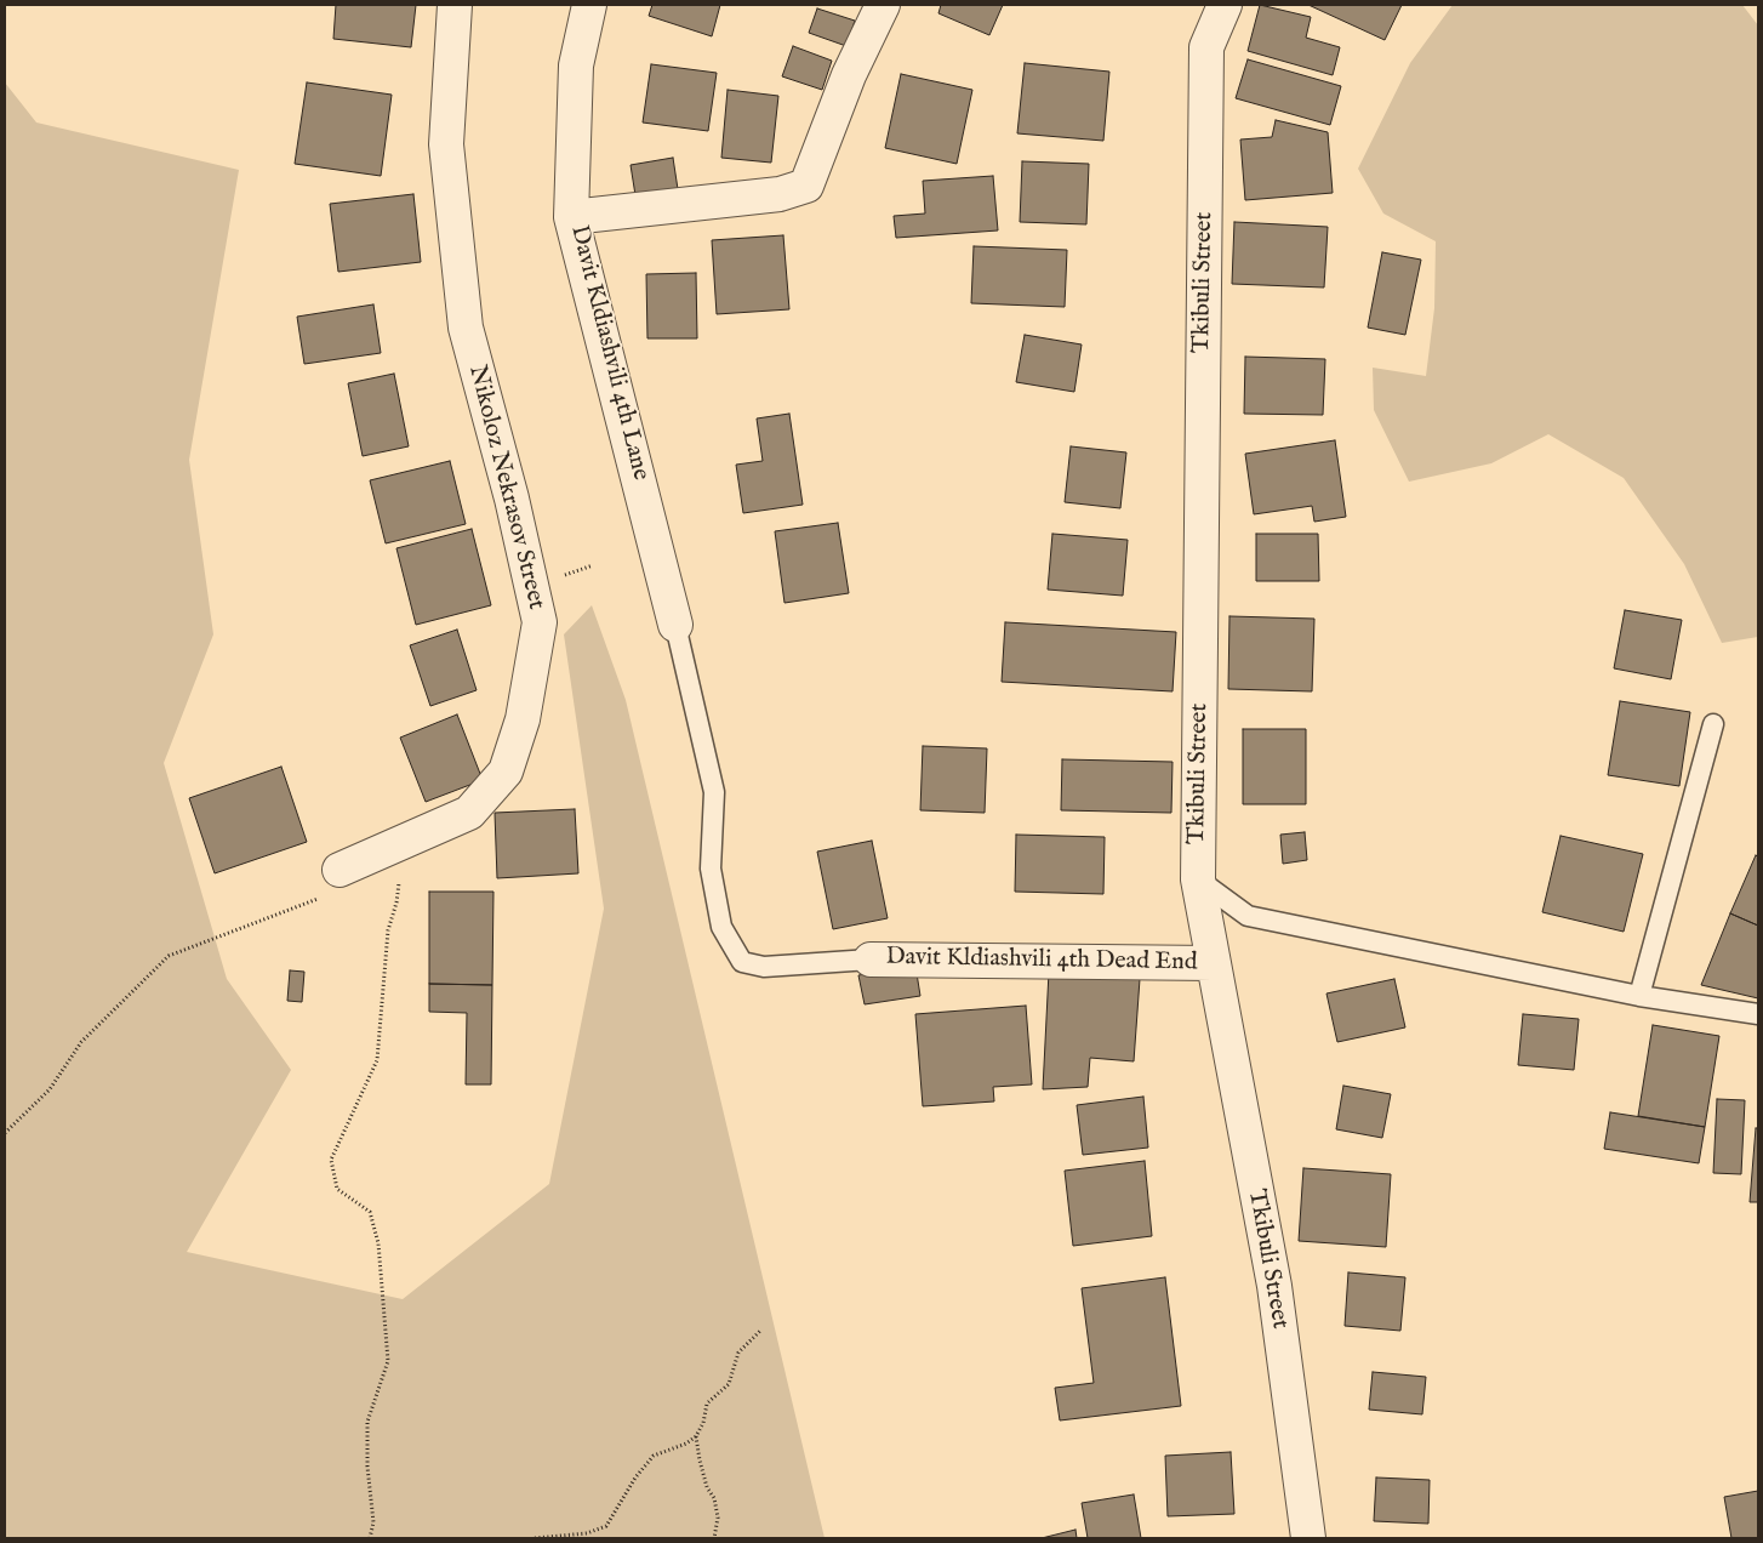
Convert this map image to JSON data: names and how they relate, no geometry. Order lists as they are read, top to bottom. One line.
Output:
{"streets":{"street":["Tkibuli Street","Davit Kldiashvili 4th Lane","Nikoloz Nekrasov Street","Davit Kldiashvili 4th Dead End"]},"crossings":[["Tkibuli Street","Davit Kldiashvili 4th Dead End"]]}
